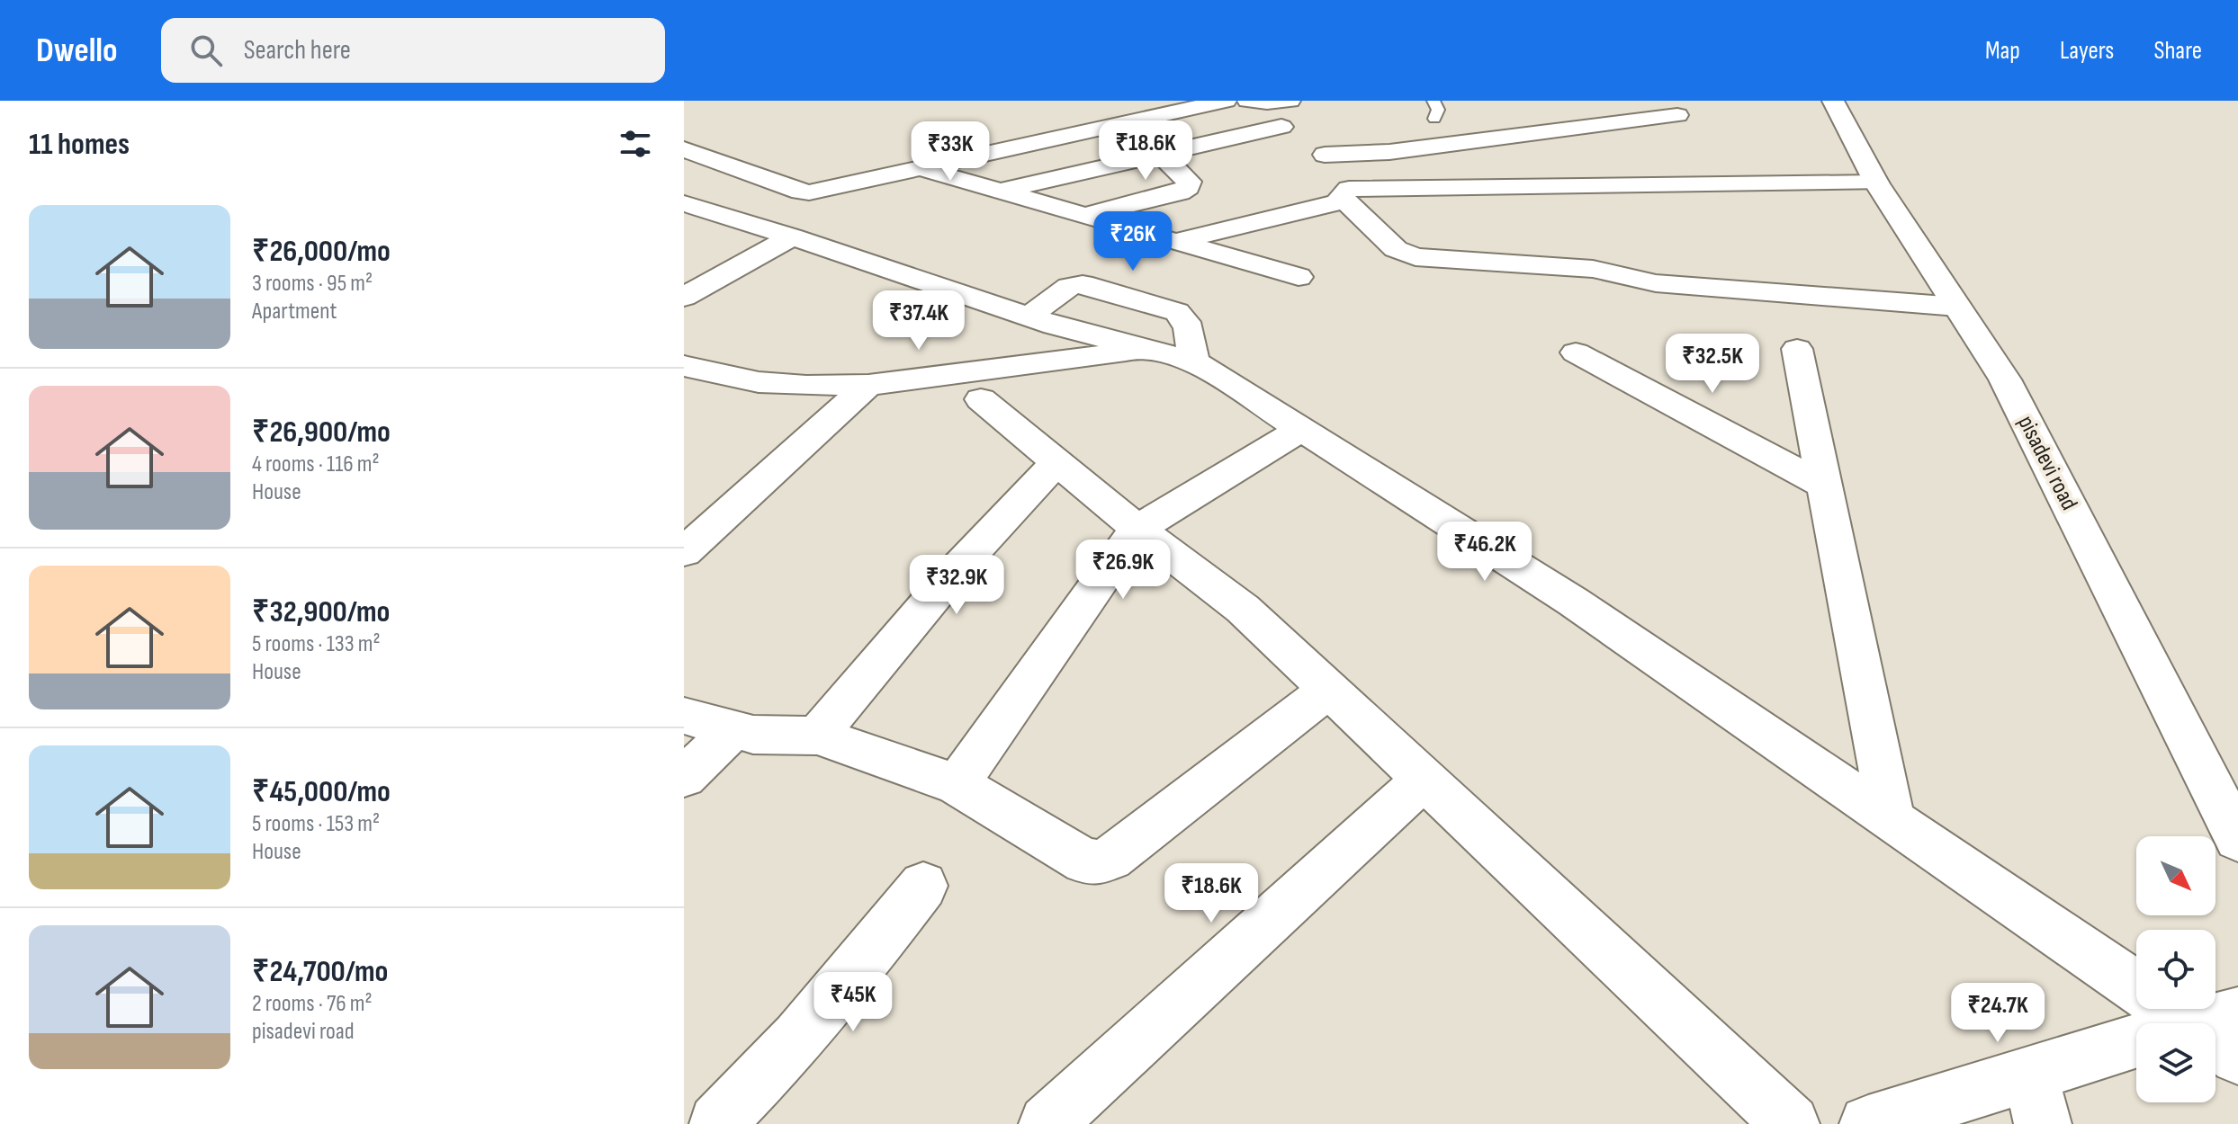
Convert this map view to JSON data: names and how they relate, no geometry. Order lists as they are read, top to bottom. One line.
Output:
{"streets":{"street":["pisadevi road"]},"north":"bottom right","page":{"header":"Dwello","search":"Search here","nav":["Map","Layers","Share"],"heading":"11 homes","price":["₹18.6K","₹33K","₹26K","₹37.4K","₹32.5K","₹46.2K","₹26.9K","₹32.9K","₹18.6K","₹45K","₹24.7K"],"list":[{"name":"₹26,000/mo","note":"3 rooms · 95 m² · Apartment"},{"name":"₹26,900/mo","note":"4 rooms · 116 m² · House"},{"name":"₹32,900/mo","note":"5 rooms · 133 m² · House"},{"name":"₹45,000/mo","note":"5 rooms · 153 m² · House"},{"name":"₹24,700/mo","note":"2 rooms · 76 m² · pisadevi road"}]}}
